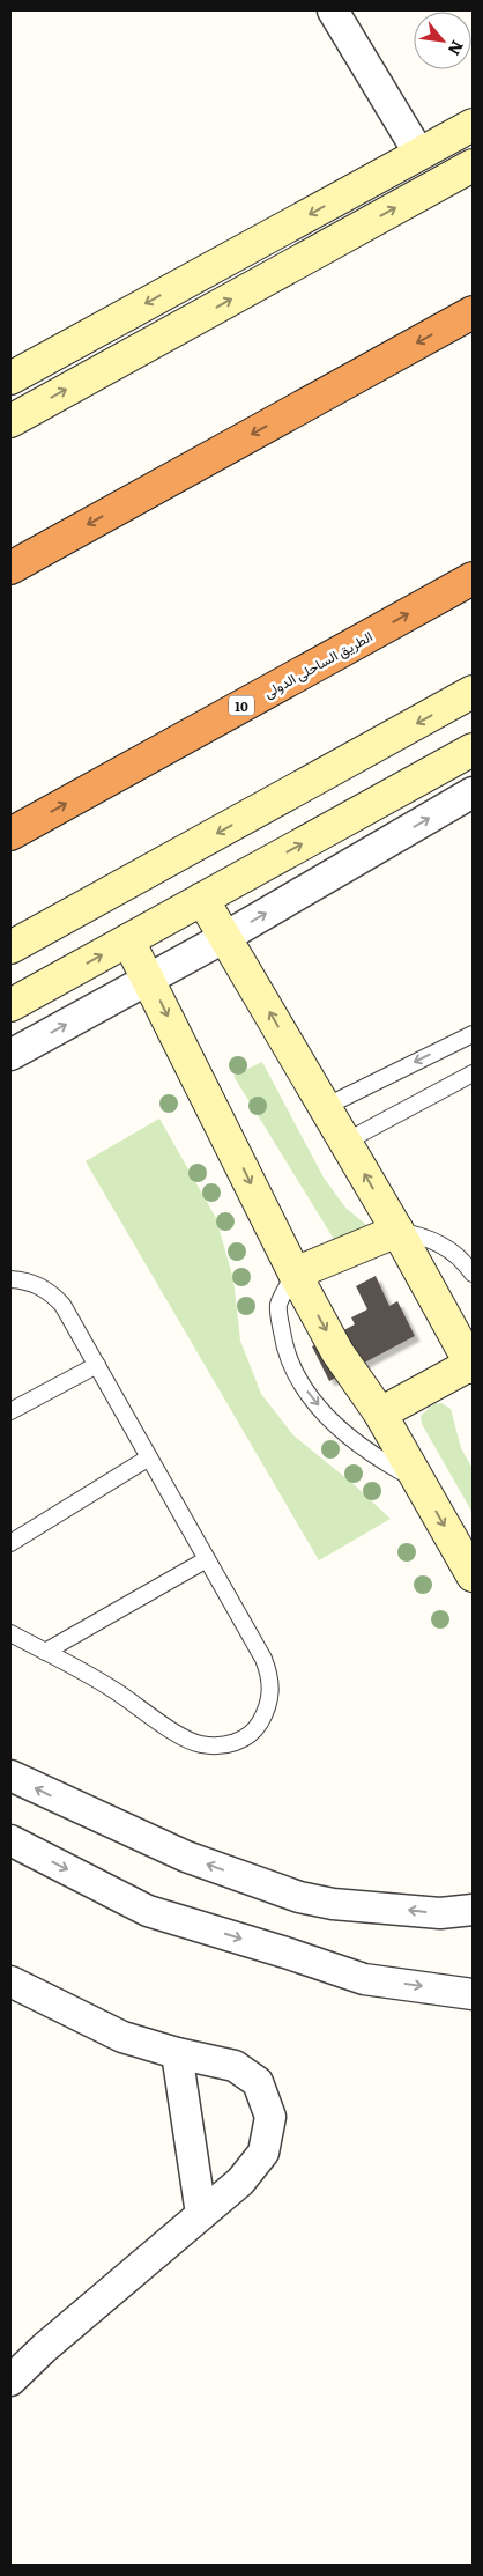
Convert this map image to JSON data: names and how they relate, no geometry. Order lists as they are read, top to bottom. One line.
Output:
{"streets":{"highway":["الطريق الساحلى الدولى","10"]},"north":"bottom right"}
